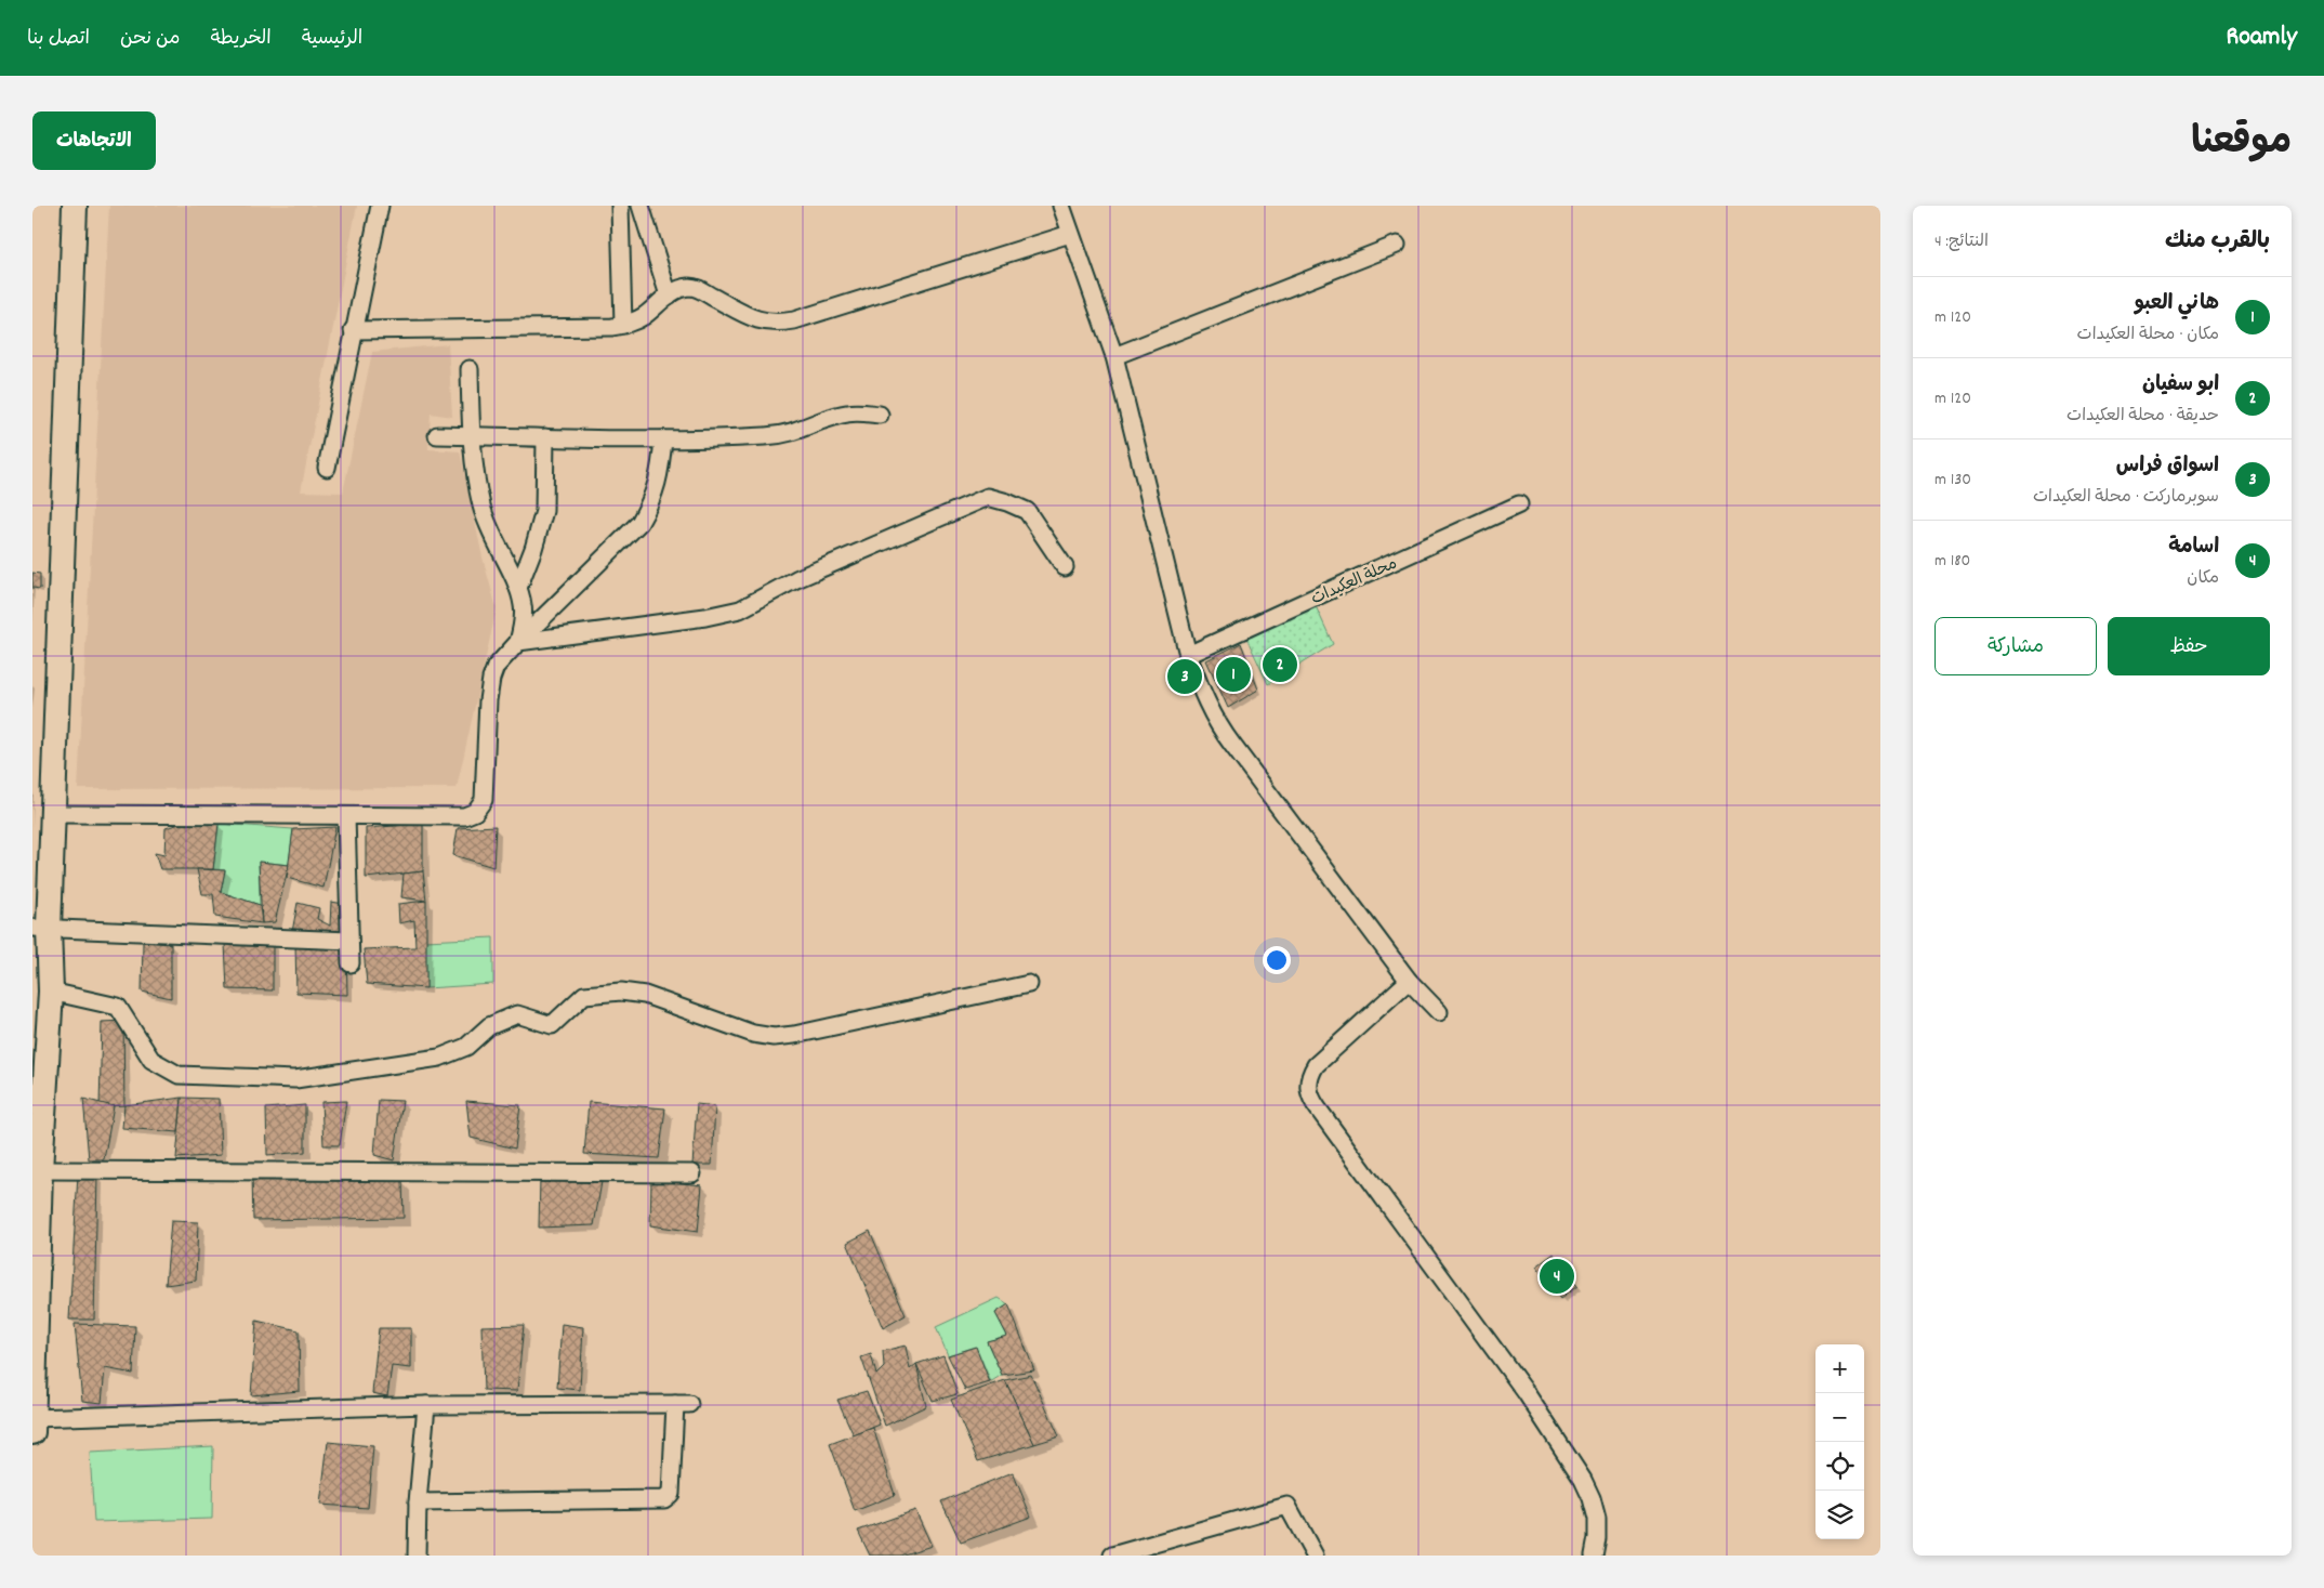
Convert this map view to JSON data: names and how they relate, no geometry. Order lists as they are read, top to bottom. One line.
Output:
{"streets":{"street":["محلة العكيدات"]},"page":{"header":"Roamly","nav":["الرئيسية","الخريطة","من نحن","اتصل بنا"],"title":"موقعنا","buttons":["الاتجاهات",["حفظ","مشاركة"]],"heading":["بالقرب منك","النتائج: 4"],"list":[{"mark":"1","name":"هاني العبو","note":"مكان · محلة العكيدات","value":"120 m"},{"mark":"2","name":"ابو سفيان","note":"حديقة · محلة العكيدات","value":"120 m"},{"mark":"3","name":"اسواق فراس","note":"سوبرماركت · محلة العكيدات","value":"130 m"},{"mark":"4","name":"اسامة","note":"مكان","value":"180 m"}],"pins":["2","1","3","4"],"map_buttons":["+","−"]}}
